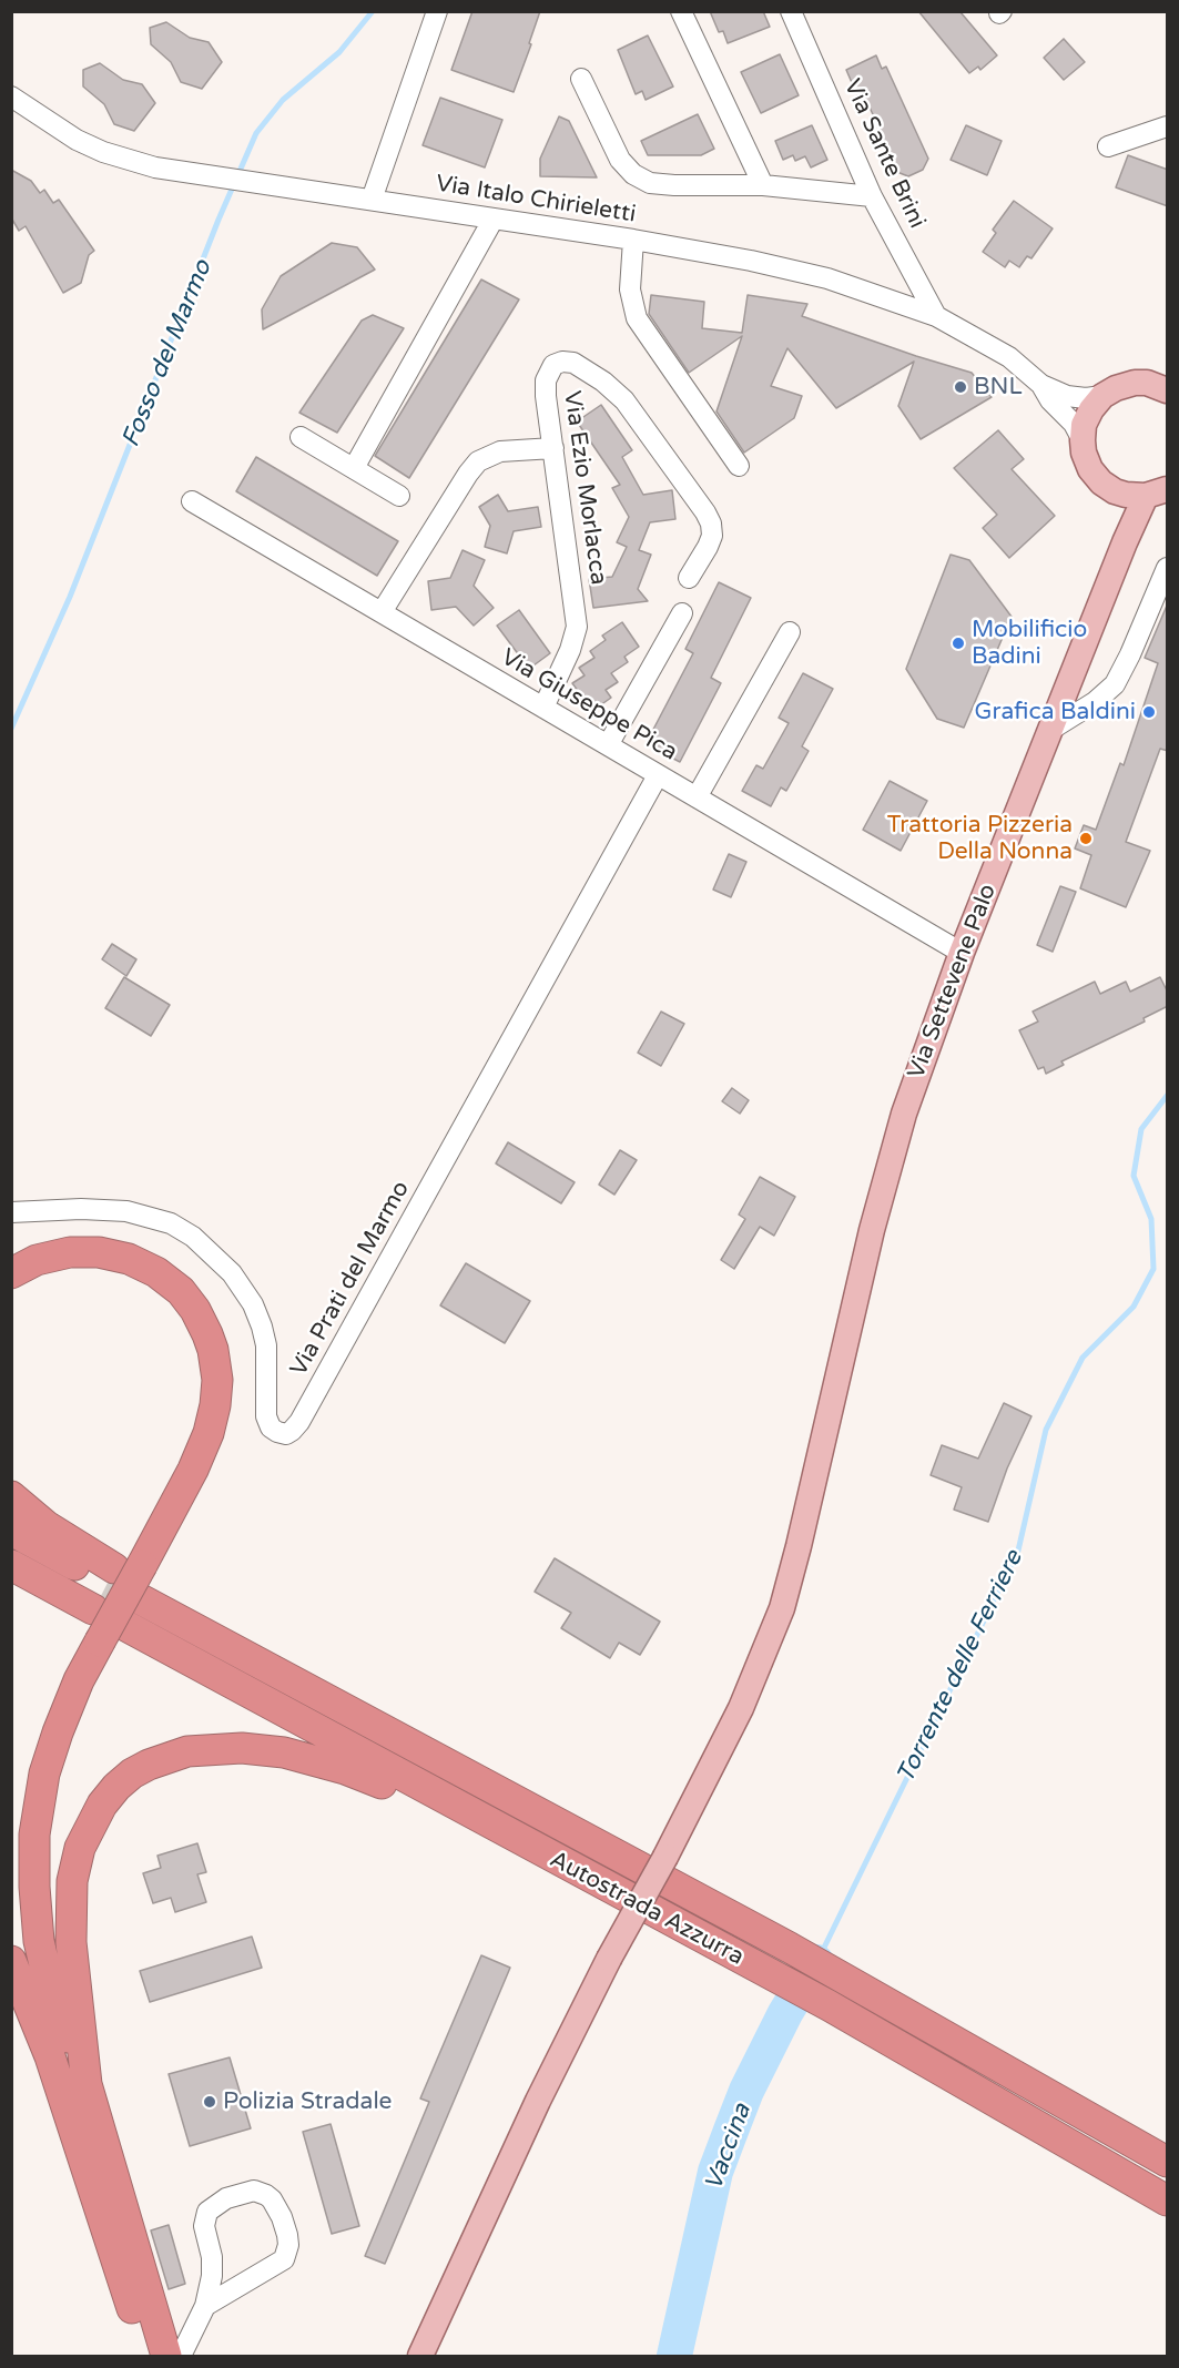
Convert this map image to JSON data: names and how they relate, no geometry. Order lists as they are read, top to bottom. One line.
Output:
{"streets":{"highway":["Autostrada Azzurra"],"main road":["Via Settevene Palo"],"street":["Via Sante Brini","Via Italo Chirieletti","Via Ezio Morlacca","Via Giuseppe Pica","Via Prati del Marmo"]},"crossings":[["Via Sante Brini","Via Italo Chirieletti"],["Via Ezio Morlacca","Via Giuseppe Pica"],["Via Giuseppe Pica","Via Settevene Palo"],["Via Giuseppe Pica","Via Prati del Marmo"]],"water":["Fosso del Marmo","Torrente delle Ferriere","Vaccina"],"places":["BNL","Mobilificio Badini","Grafica Baldini","Trattoria Pizzeria Della Nonna","Polizia Stradale"]}
